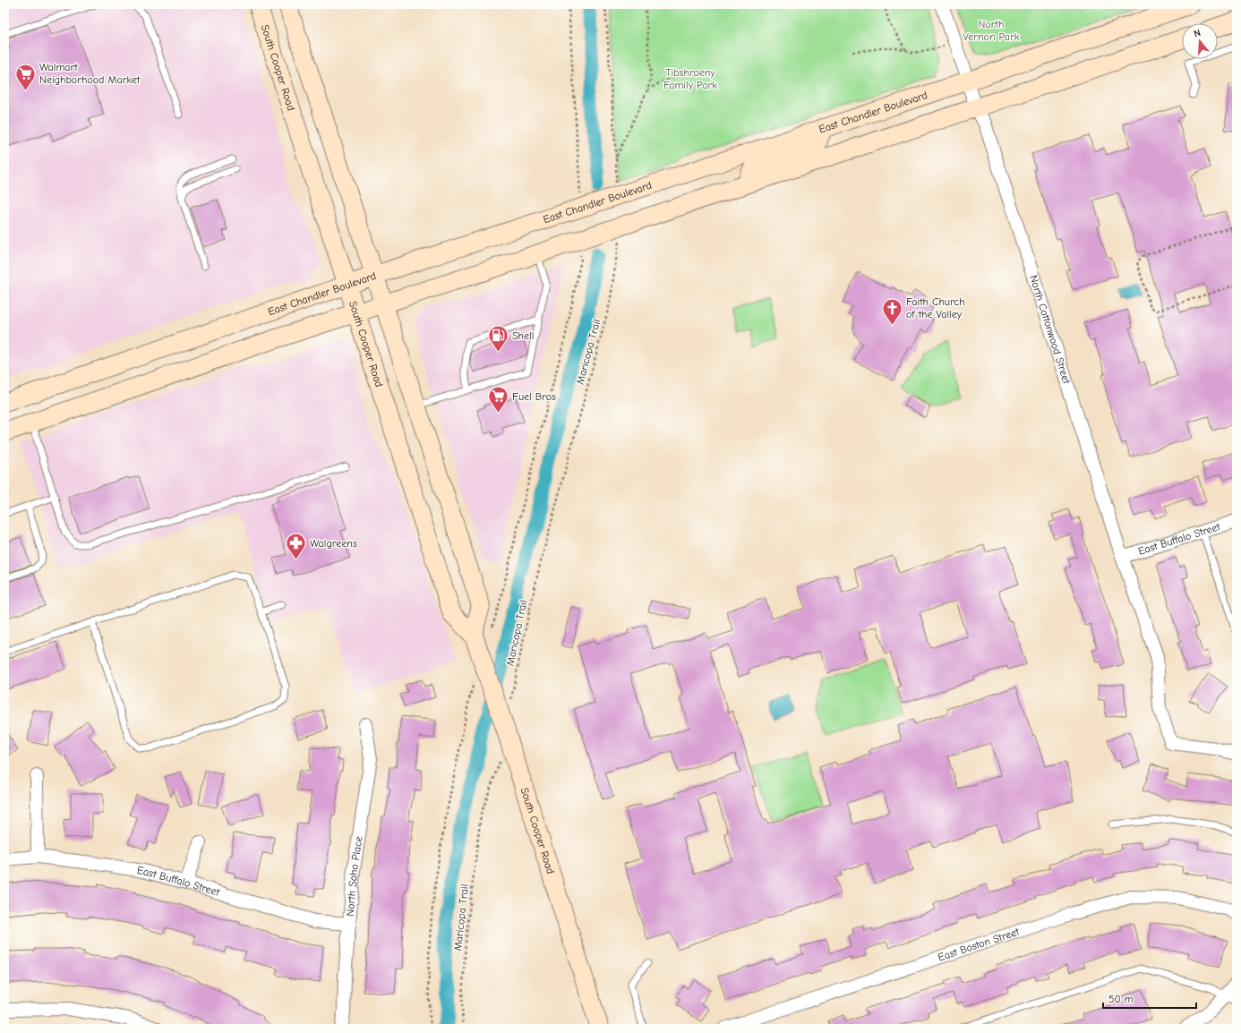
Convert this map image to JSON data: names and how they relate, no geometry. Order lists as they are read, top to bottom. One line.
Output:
{"streets":{"main road":["South Cooper Road","East Chandler Boulevard"],"street":["North Cottonwood Street","East Buffalo Street","North Soho Place","East Boston Street"],"path":["Maricopa Trail"]},"crossings":[["South Cooper Road","East Chandler Boulevard"],["East Chandler Boulevard","North Cottonwood Street"],["North Cottonwood Street","East Buffalo Street"],["East Buffalo Street","North Soho Place"]],"parks":["North Vernon Park","Tibshraeny Family Park"],"places":{"supermarket":["Walmart Neighborhood Market","Fuel Bros"],"church":["Faith Church of the Valley"],"fuel station":["Shell"],"pharmacy":["Walgreens"]},"scale_bar":"50 m","north":"top"}
